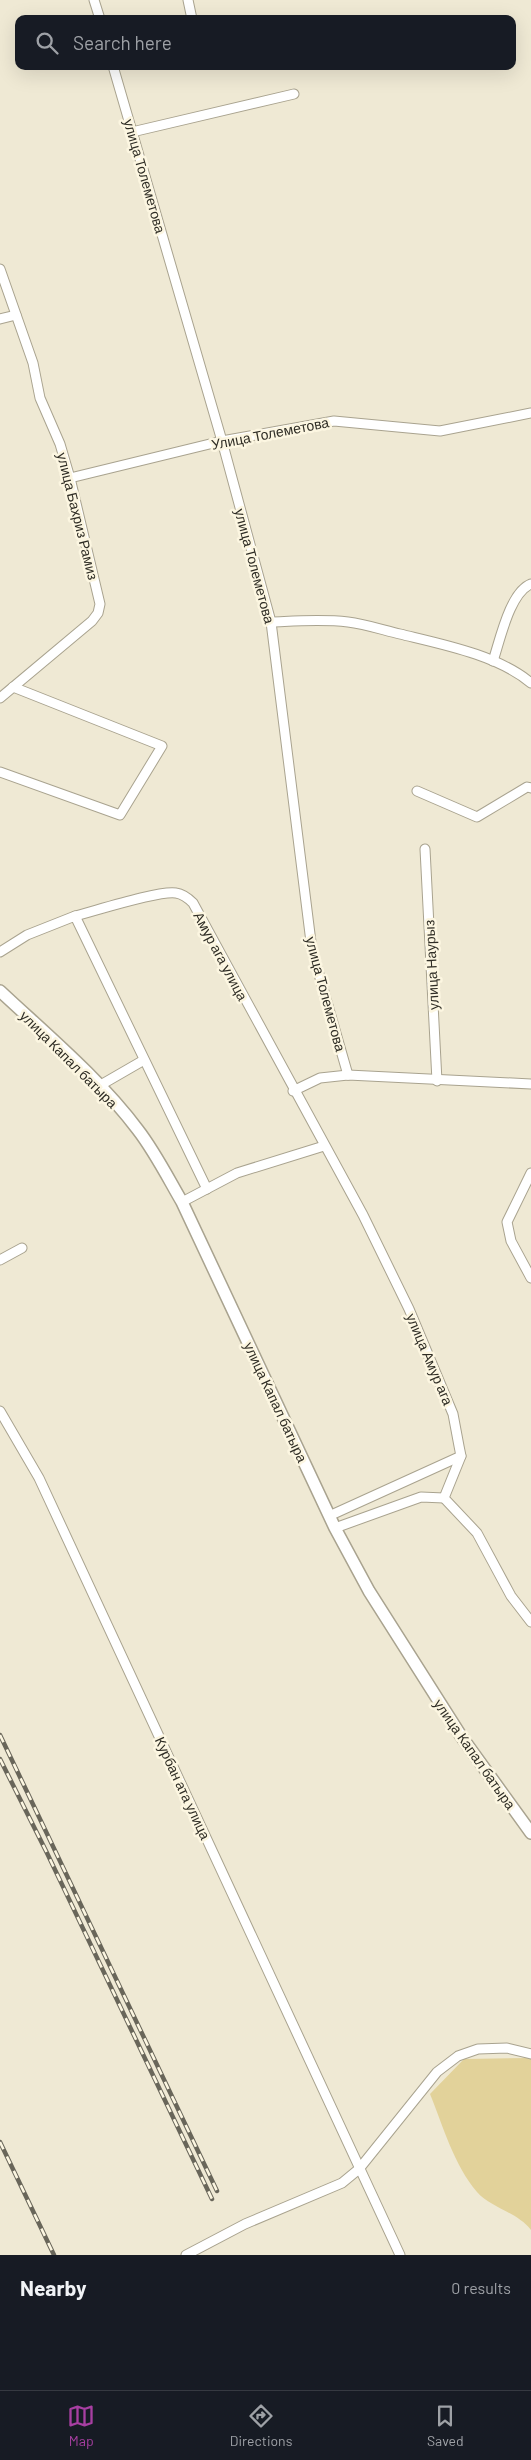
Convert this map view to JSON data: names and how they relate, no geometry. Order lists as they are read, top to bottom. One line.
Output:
{"streets":{"main road":["улица Капал батыра"],"street":["улица Толеметова","Улица Толеметова","улица Бахриз Рамиз","Амур ага улица","улица Наурыз","улица Амур ага","Курбан ата улица"]},"crossings":[["улица Толеметова","Улица Толеметова"],["Улица Толеметова","улица Бахриз Рамиз"],["Амур ага улица","улица Амур ага"]],"page":{"search":"Search here","heading":["Nearby","0 results"],"nav":["Map","Directions","Saved"]}}
